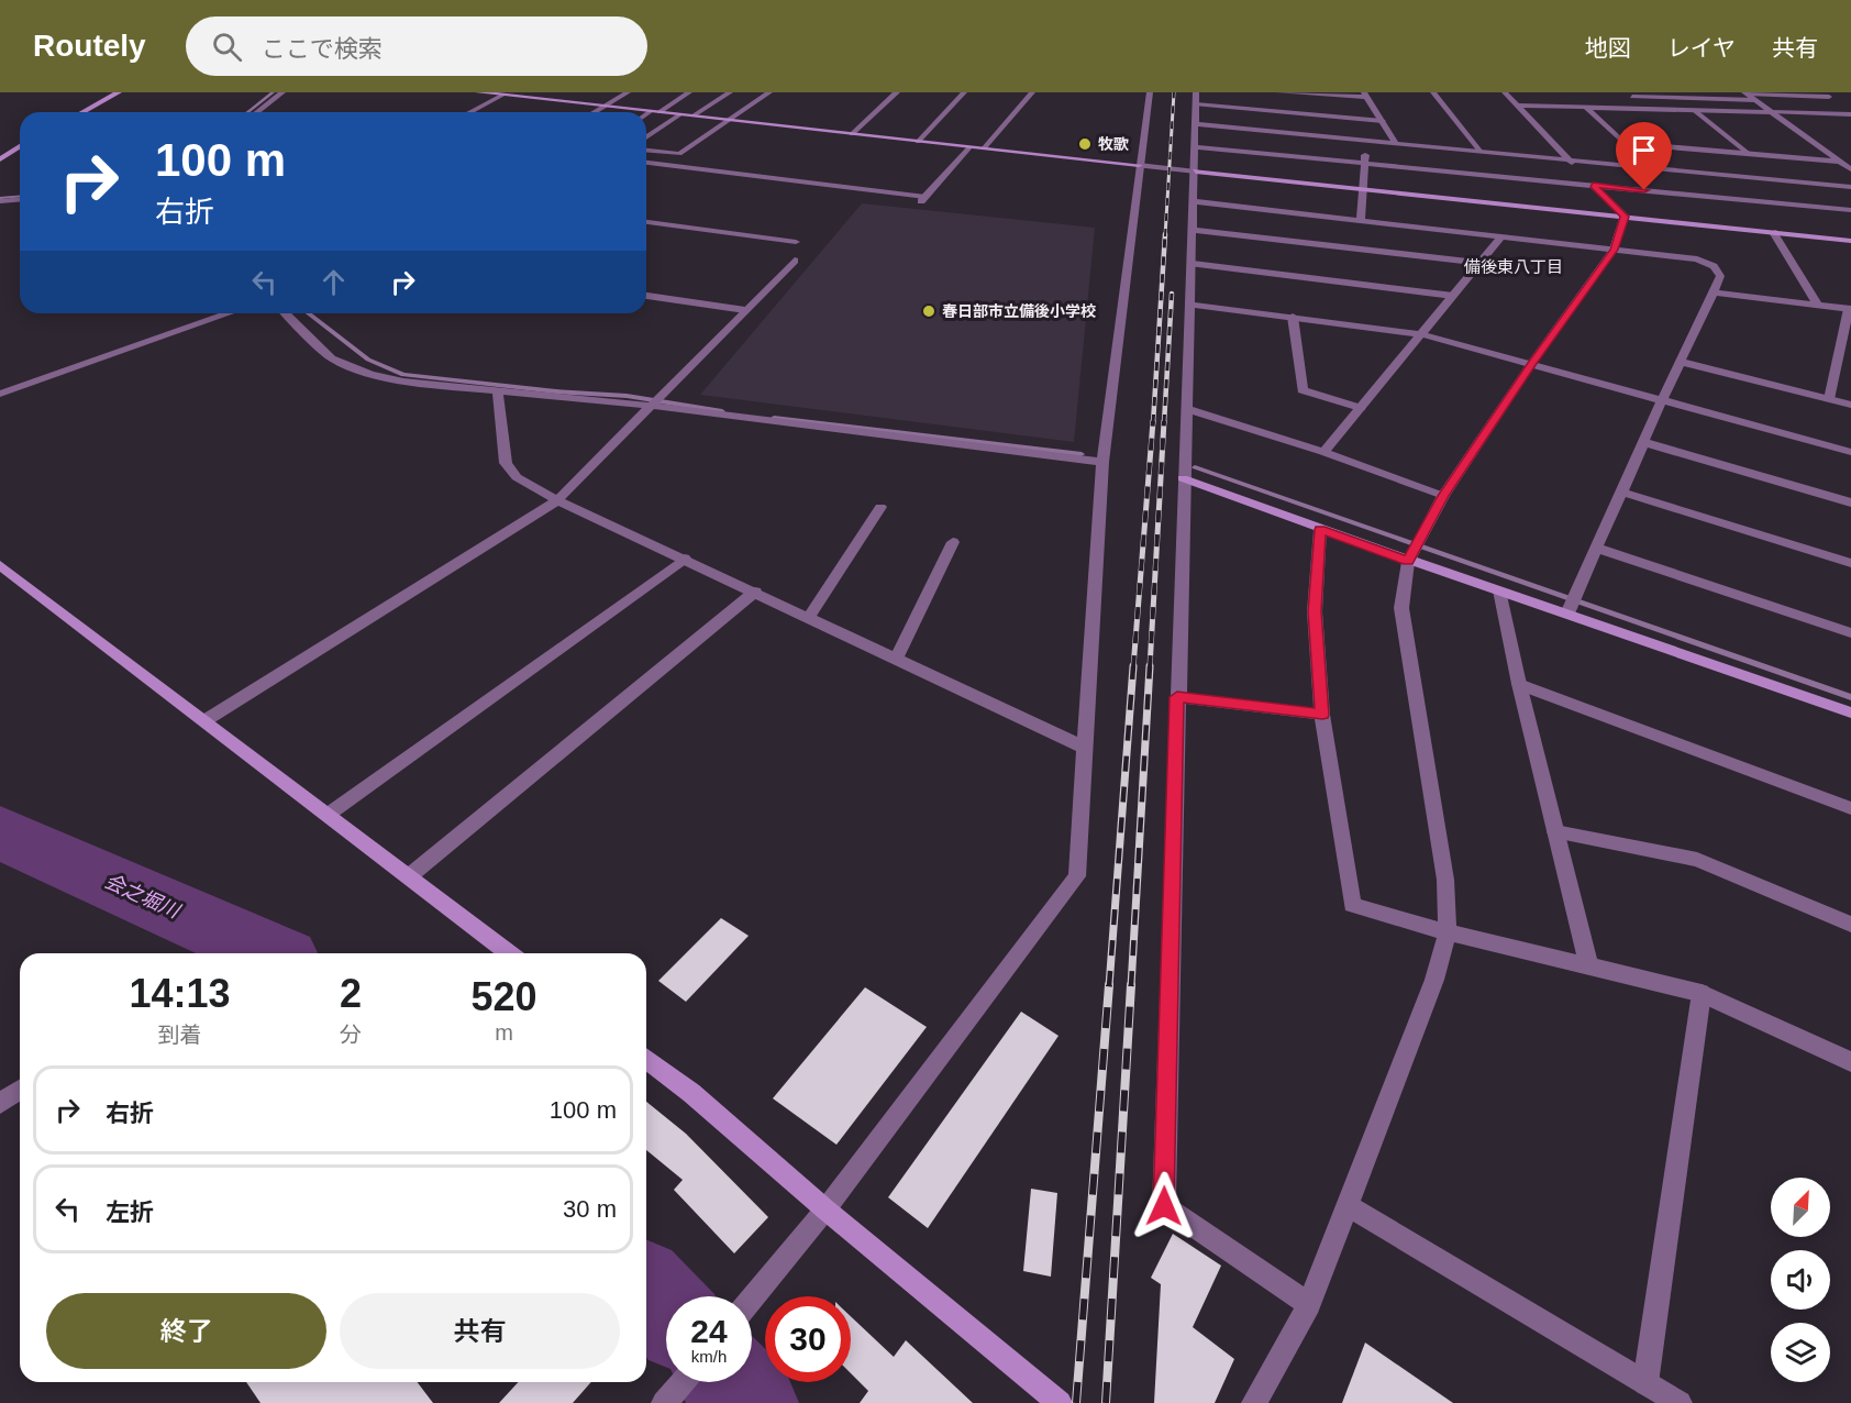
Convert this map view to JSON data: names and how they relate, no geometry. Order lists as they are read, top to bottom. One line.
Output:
{"districts":["備後東八丁目"],"water":["会之堀川"],"places":["牧歌","春日部市立備後小学校"],"north":"top right","page":{"header":"Routely","search":"ここで検索","nav":["地図","レイヤ","共有"],"turn":["100 m","右折"],"eta":["14:13","到着","2","分","520","m"],"list":[{"name":"右折","value":"100 m"},{"name":"左折","value":"30 m"}],"buttons":["終了","共有"],"speed":"24 km/h","limit":"30"}}
